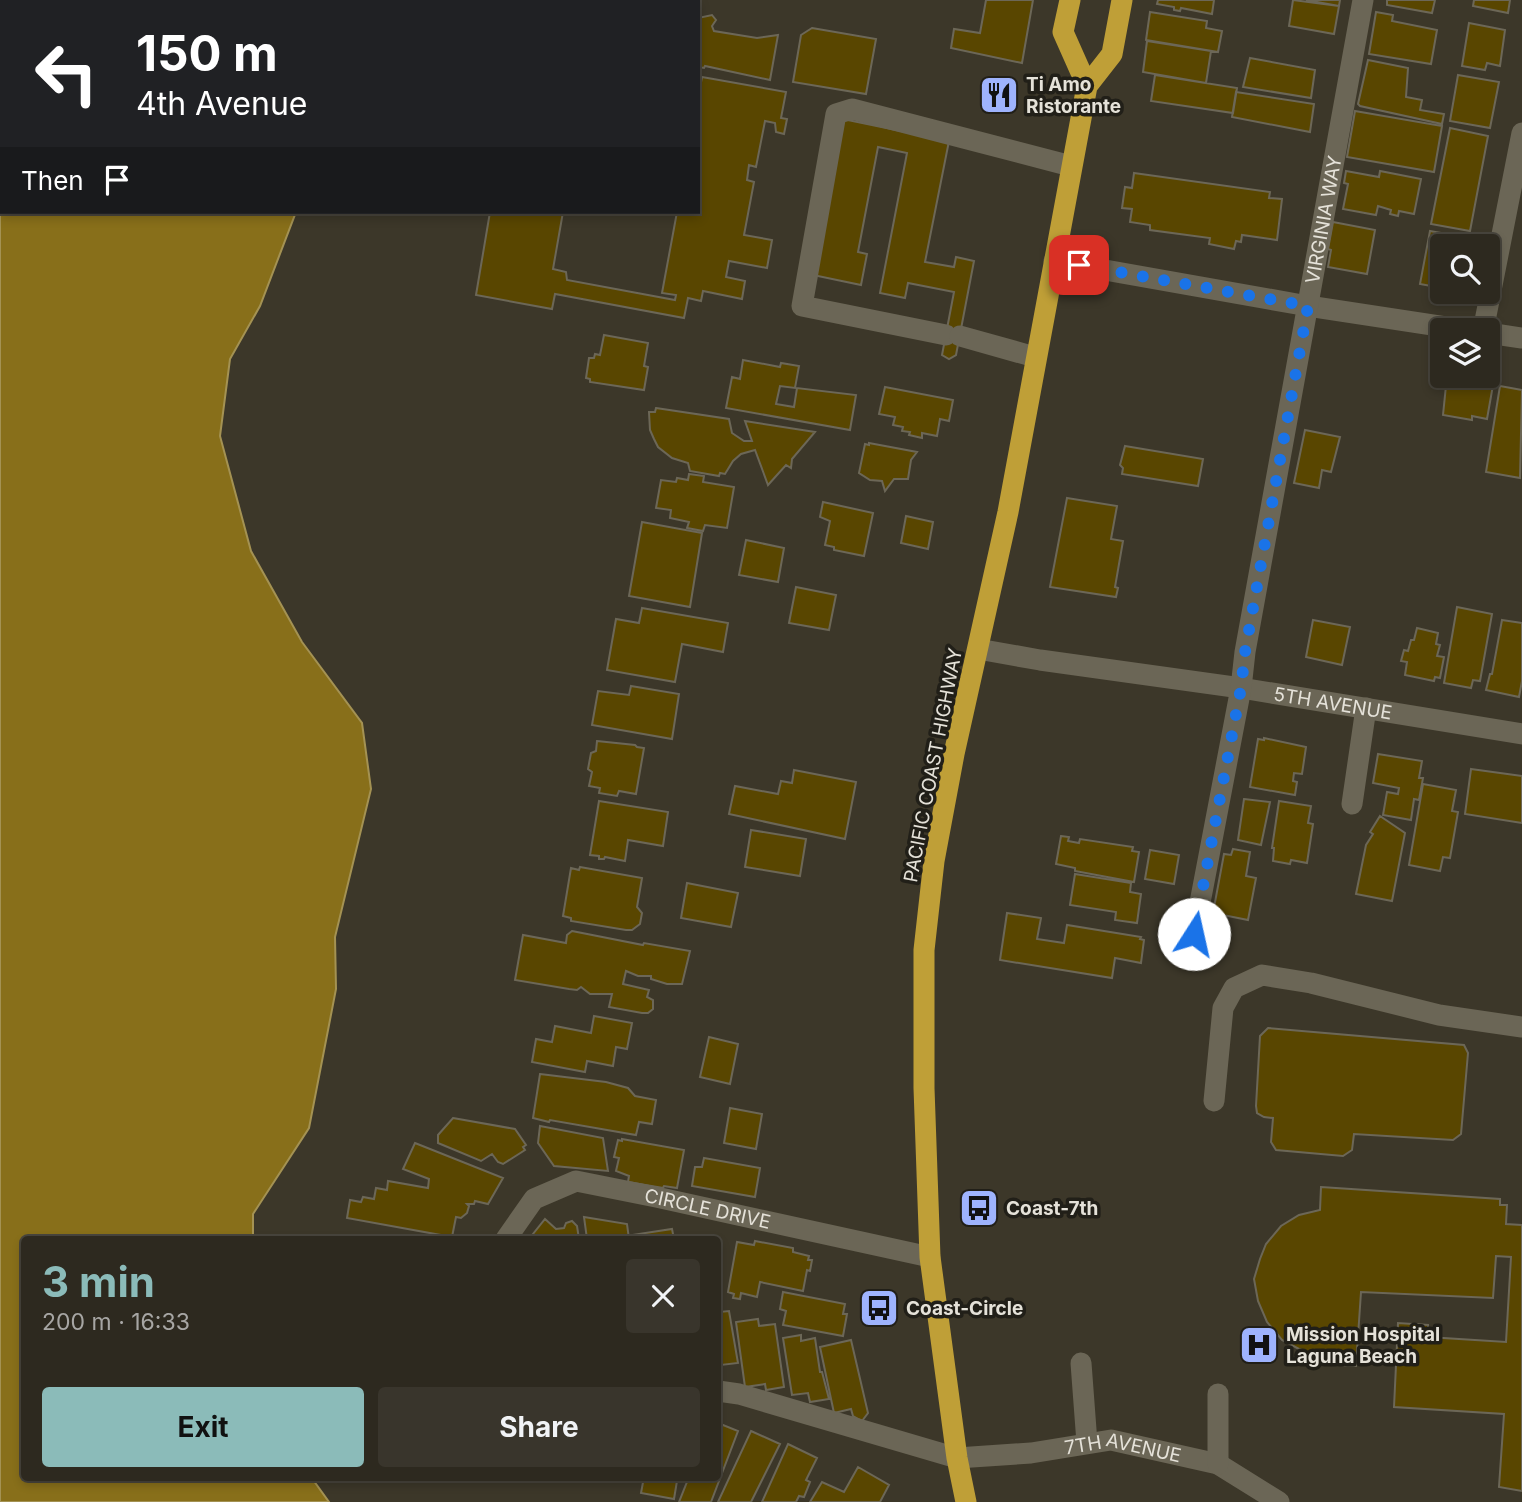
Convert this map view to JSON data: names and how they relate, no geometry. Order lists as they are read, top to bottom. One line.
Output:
{"streets":{"highway":["PACIFIC COAST HIGHWAY"],"street":["VIRGINIA WAY","5TH AVENUE","CIRCLE DRIVE","7TH AVENUE"]},"crossings":[["VIRGINIA WAY","5TH AVENUE"],["5TH AVENUE","PACIFIC COAST HIGHWAY"],["PACIFIC COAST HIGHWAY","CIRCLE DRIVE"],["PACIFIC COAST HIGHWAY","7TH AVENUE"]],"places":{"restaurant":["Ti Amo Ristorante"],"bus stop":["Coast-7th","Coast-Circle"],"hospital":["Mission Hospital Laguna Beach"]},"page":{"turn":["150 m","4th Avenue"],"then":"Then","heading":["3 min","200 m · 16:33"],"buttons":["Exit","Share"]}}
